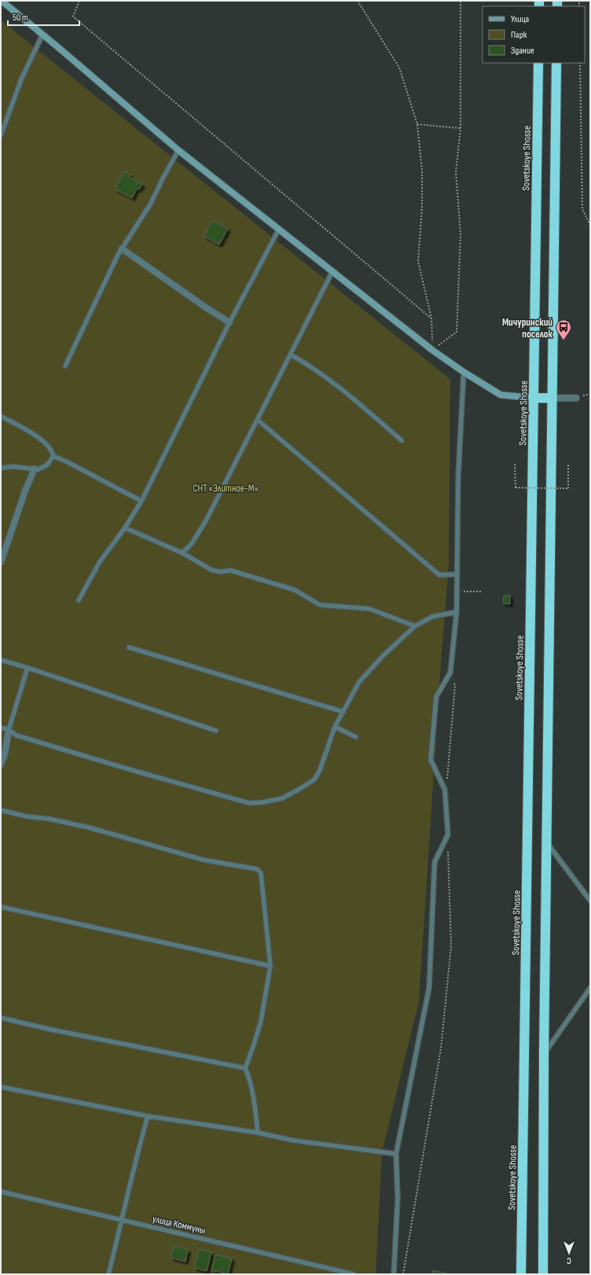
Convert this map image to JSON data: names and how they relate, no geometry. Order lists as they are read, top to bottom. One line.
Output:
{"streets":{"highway":["Sovetskoye Shosse"],"lane":["улица Коммуны"]},"parks":["СНТ «Элитное-М»"],"places":{"bus stop":["Мичуринский поселок"]},"legend":["Улица","Парк","Здание"],"scale_bar":"50 m","north":"bottom"}
